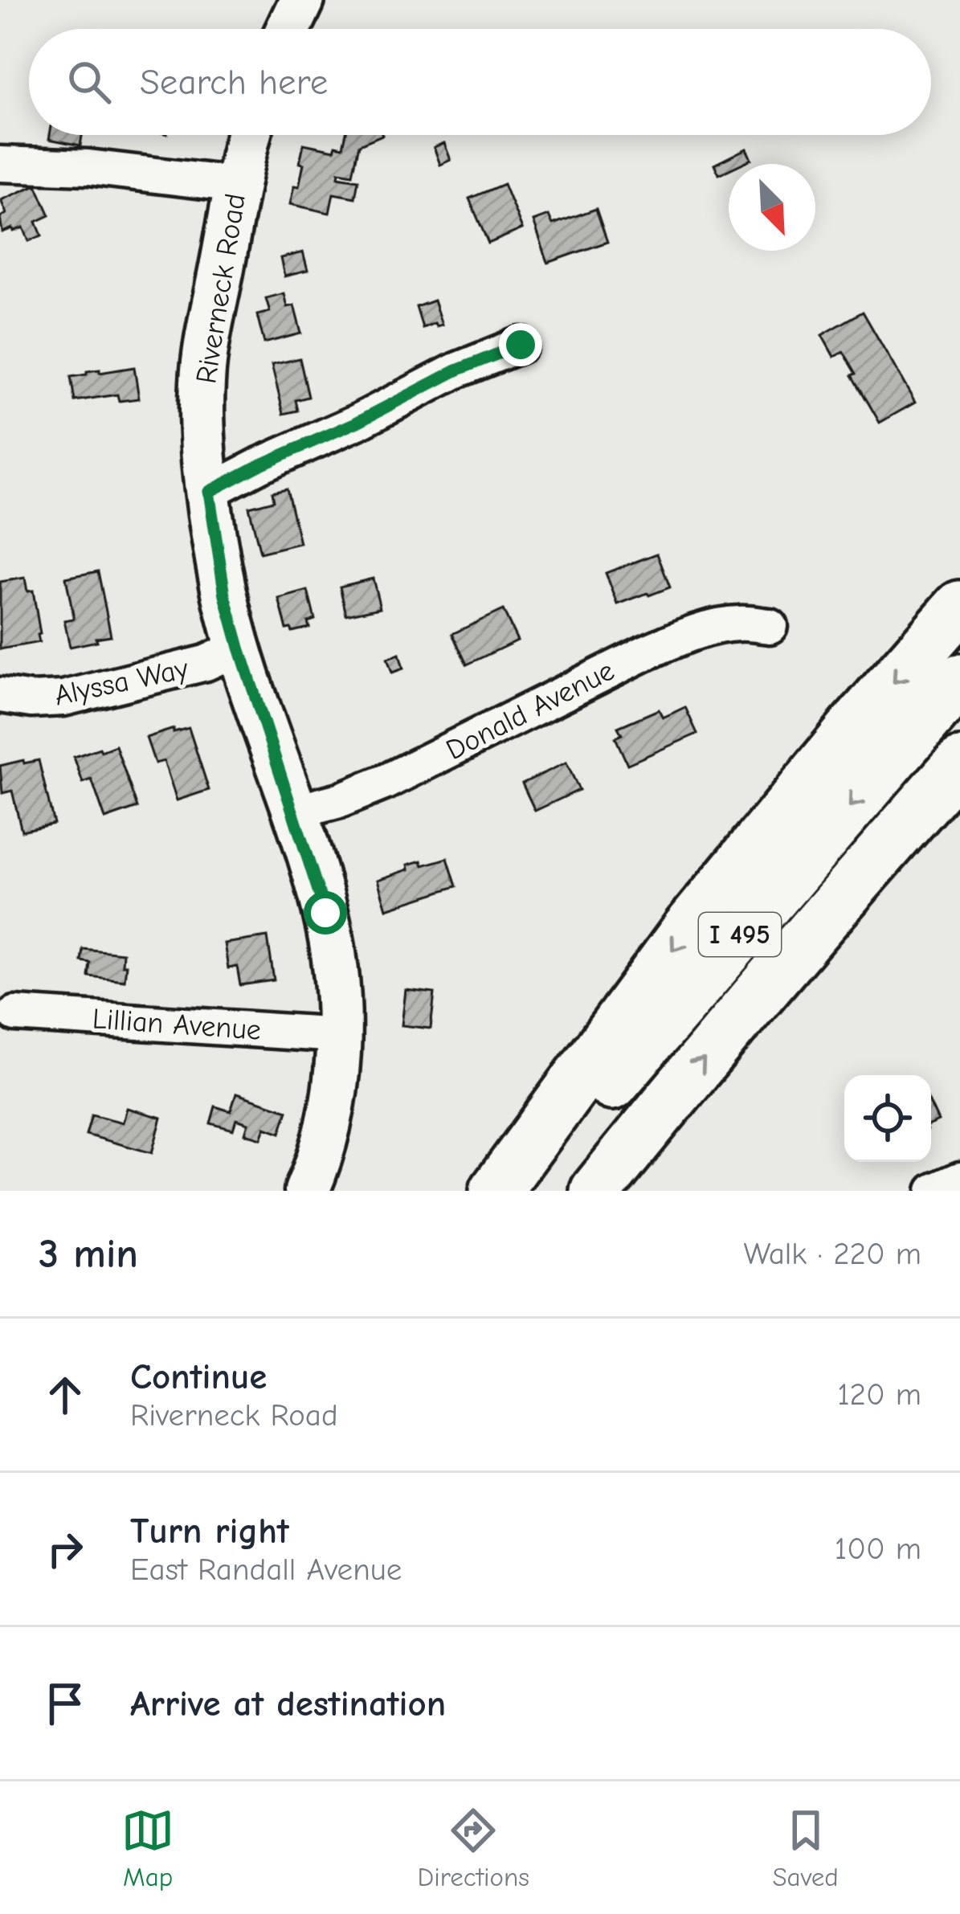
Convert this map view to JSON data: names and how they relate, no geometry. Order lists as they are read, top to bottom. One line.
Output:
{"streets":{"highway":["I 495"],"main road":["Riverneck Road"],"street":["Alyssa Way","Donald Avenue","Lillian Avenue"]},"crossings":[["Riverneck Road","Alyssa Way"],["Riverneck Road","Donald Avenue"],["Riverneck Road","Lillian Avenue"]],"north":"bottom right","page":{"search":"Search here","heading":["3 min","Walk · 220 m"],"list":[["Continue","Riverneck Road","120 m"],["Turn right","East Randall Avenue","100 m"],"Arrive at destination"],"nav":["Map","Directions","Saved"]}}
